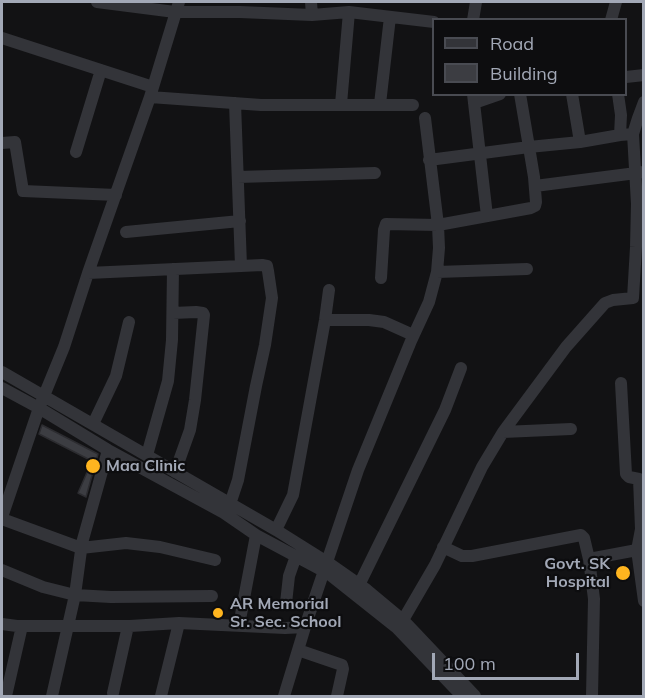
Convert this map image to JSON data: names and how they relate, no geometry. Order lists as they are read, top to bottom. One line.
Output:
{"places":["Maa Clinic","Govt. SK Hospital","AR Memorial Sr. Sec. School"],"legend":["Road","Building"],"scale_bar":"100 m"}
